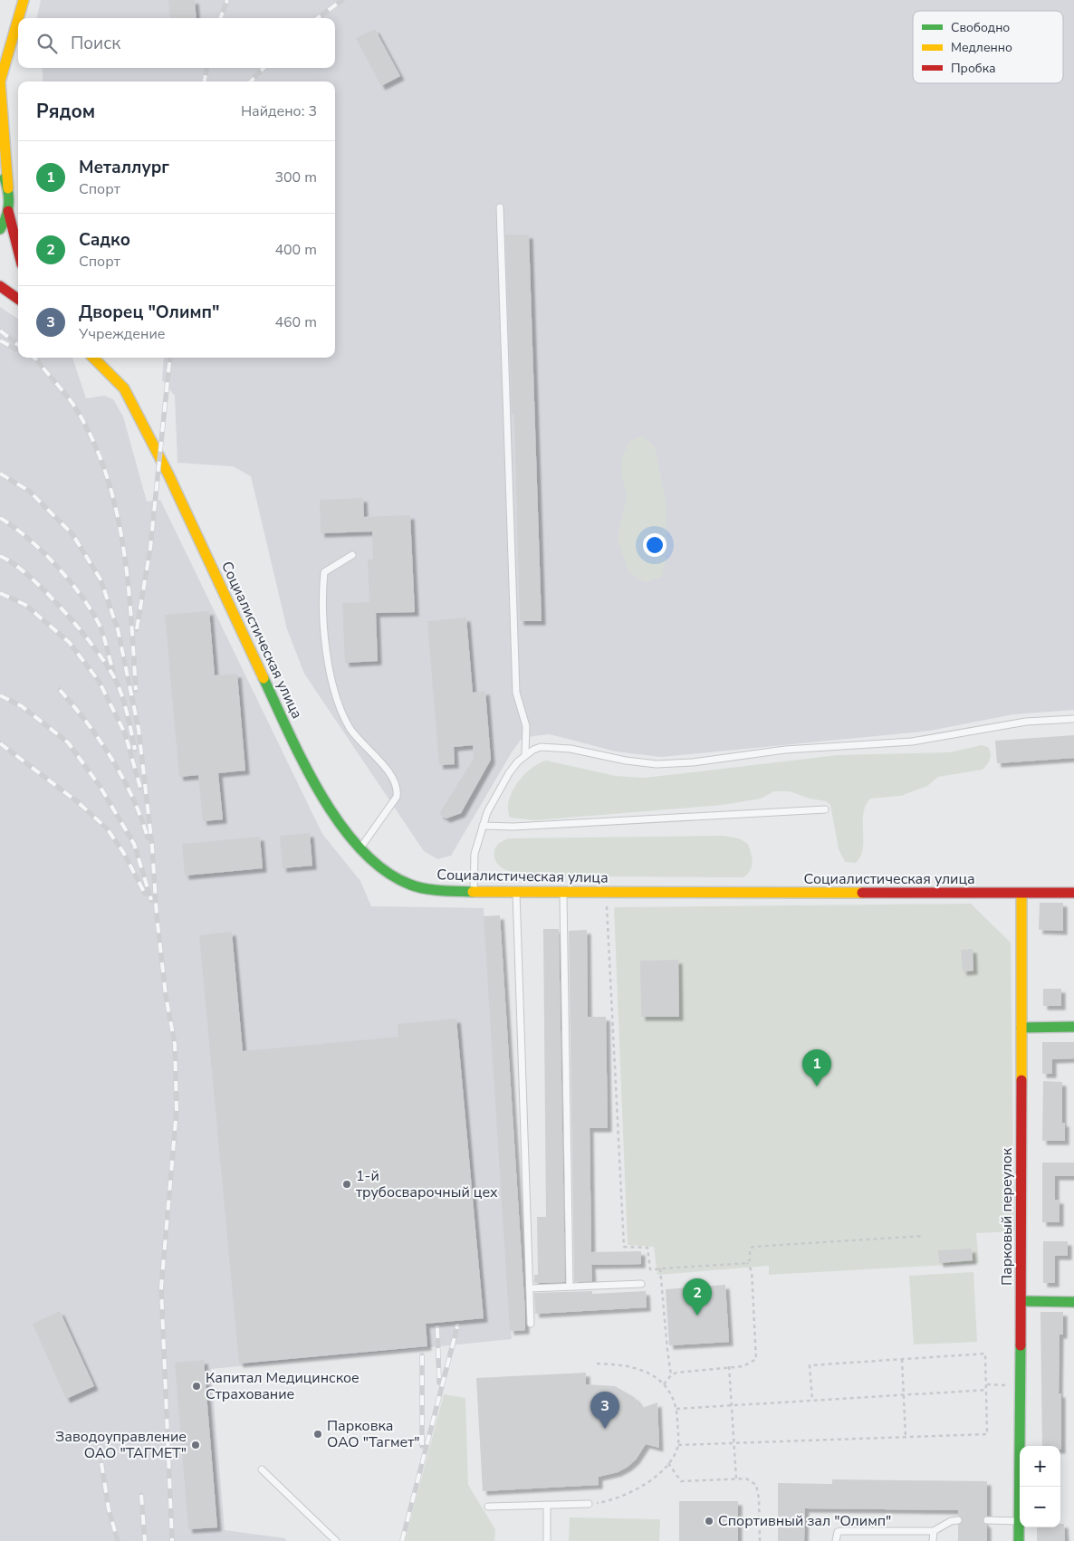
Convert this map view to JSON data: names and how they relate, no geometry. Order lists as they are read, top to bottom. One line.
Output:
{"streets":{"street":["Социалистическая улица","Парковый переулок"]},"crossings":[["Социалистическая улица","Парковый переулок"]],"places":["1-й трубосварочный цех","Капитал Медицинское Страхование","Парковка ОАО \"Тагмет\"","Заводоуправление ОАО \"ТАГМЕТ\"","Спортивный зал \"Олимп\""],"legend":["Свободно","Медленно","Пробка"],"page":{"search":"Поиск","heading":["Рядом","Найдено: 3"],"list":[{"mark":"1","name":"Металлург","note":"Спорт","value":"300 m"},{"mark":"2","name":"Садко","note":"Спорт","value":"400 m"},{"mark":"3","name":"Дворец \"Олимп\"","note":"Учреждение","value":"460 m"}],"pins":["1","2","3"],"map_buttons":["+","−"]}}
